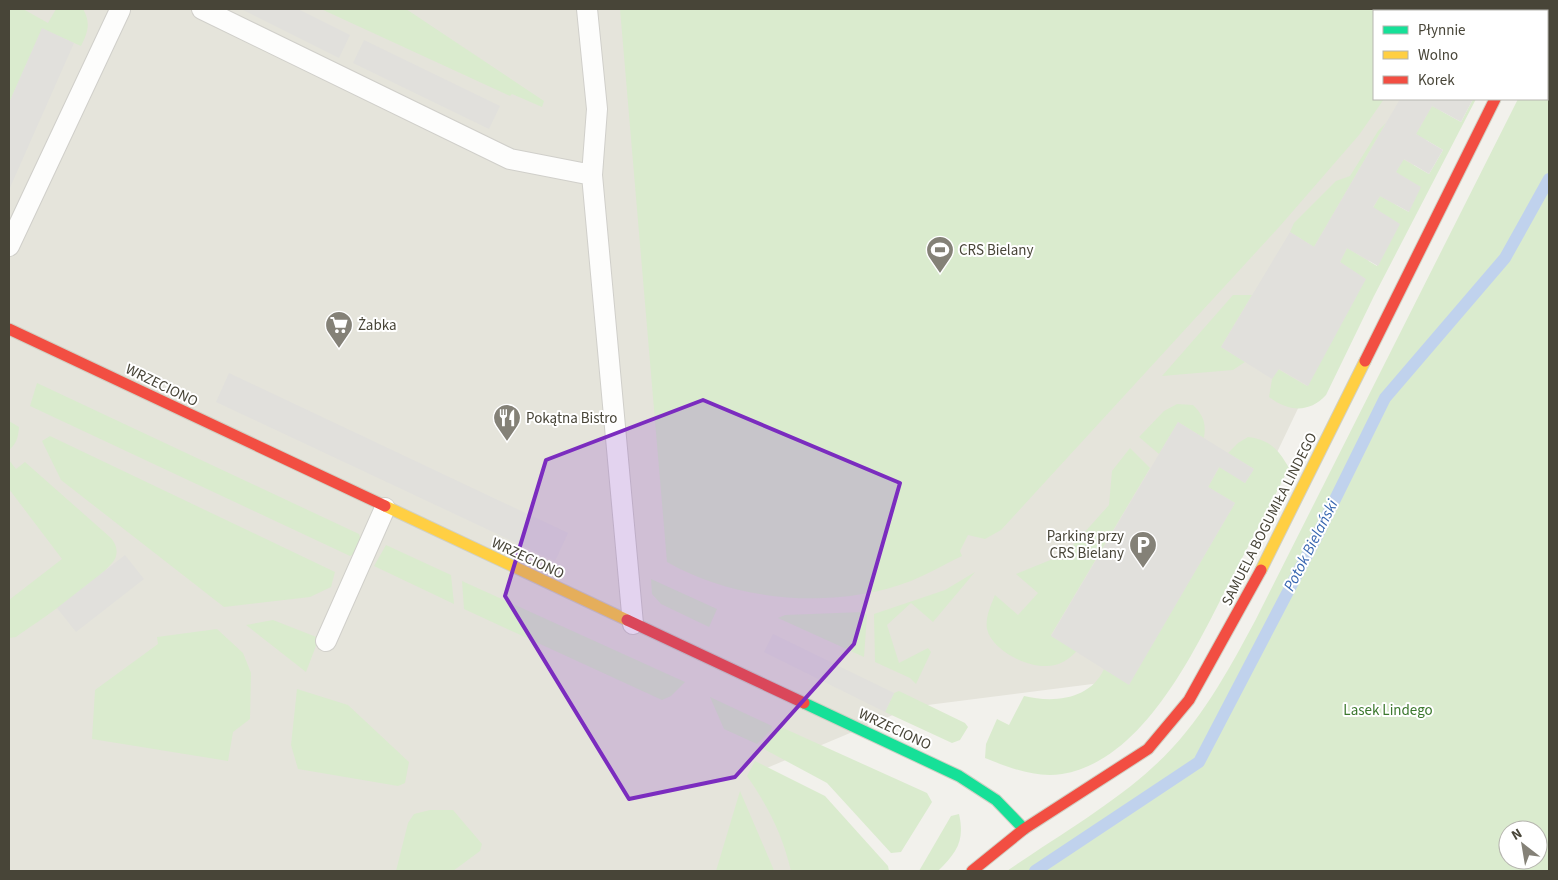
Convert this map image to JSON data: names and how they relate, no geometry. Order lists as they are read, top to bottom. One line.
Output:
{"streets":{"street":["WRZECIONO","SAMUELA BOGUMIŁA LINDEGO"]},"crossings":[["WRZECIONO","SAMUELA BOGUMIŁA LINDEGO"]],"water":["Potok Bielański"],"parks":["Lasek Lindego"],"places":{"sports":["CRS Bielany"],"supermarket":["Żabka"],"restaurant":["Pokątna Bistro"],"parking":["Parking przy CRS Bielany"]},"legend":["Płynnie","Wolno","Korek"],"north":"top left"}
